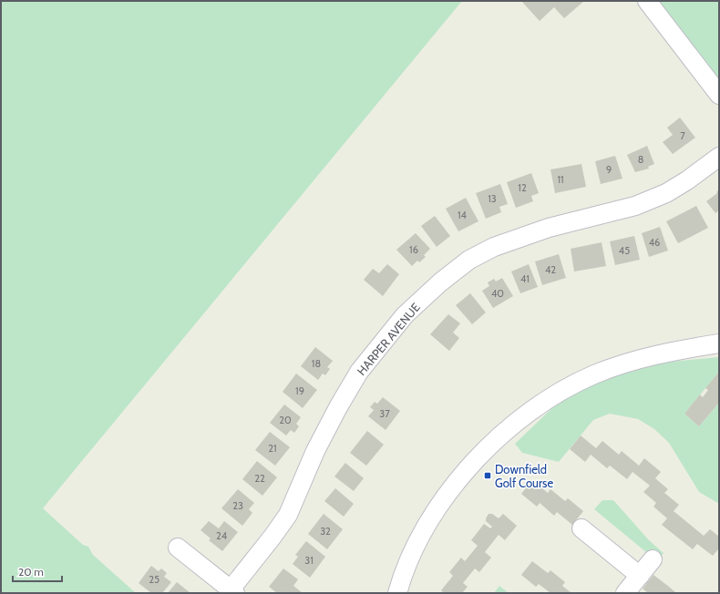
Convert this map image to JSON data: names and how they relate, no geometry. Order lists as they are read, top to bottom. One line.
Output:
{"streets":{"street":["HARPER AVENUE"]},"places":{"transit":["Downfield Golf Course"]},"house_numbers":["7","8","9","11","12","13","14","46","16","45","42","41","40","18","19","37","20","21","22","23","32","24","31","25"],"scale_bar":"20 m"}
